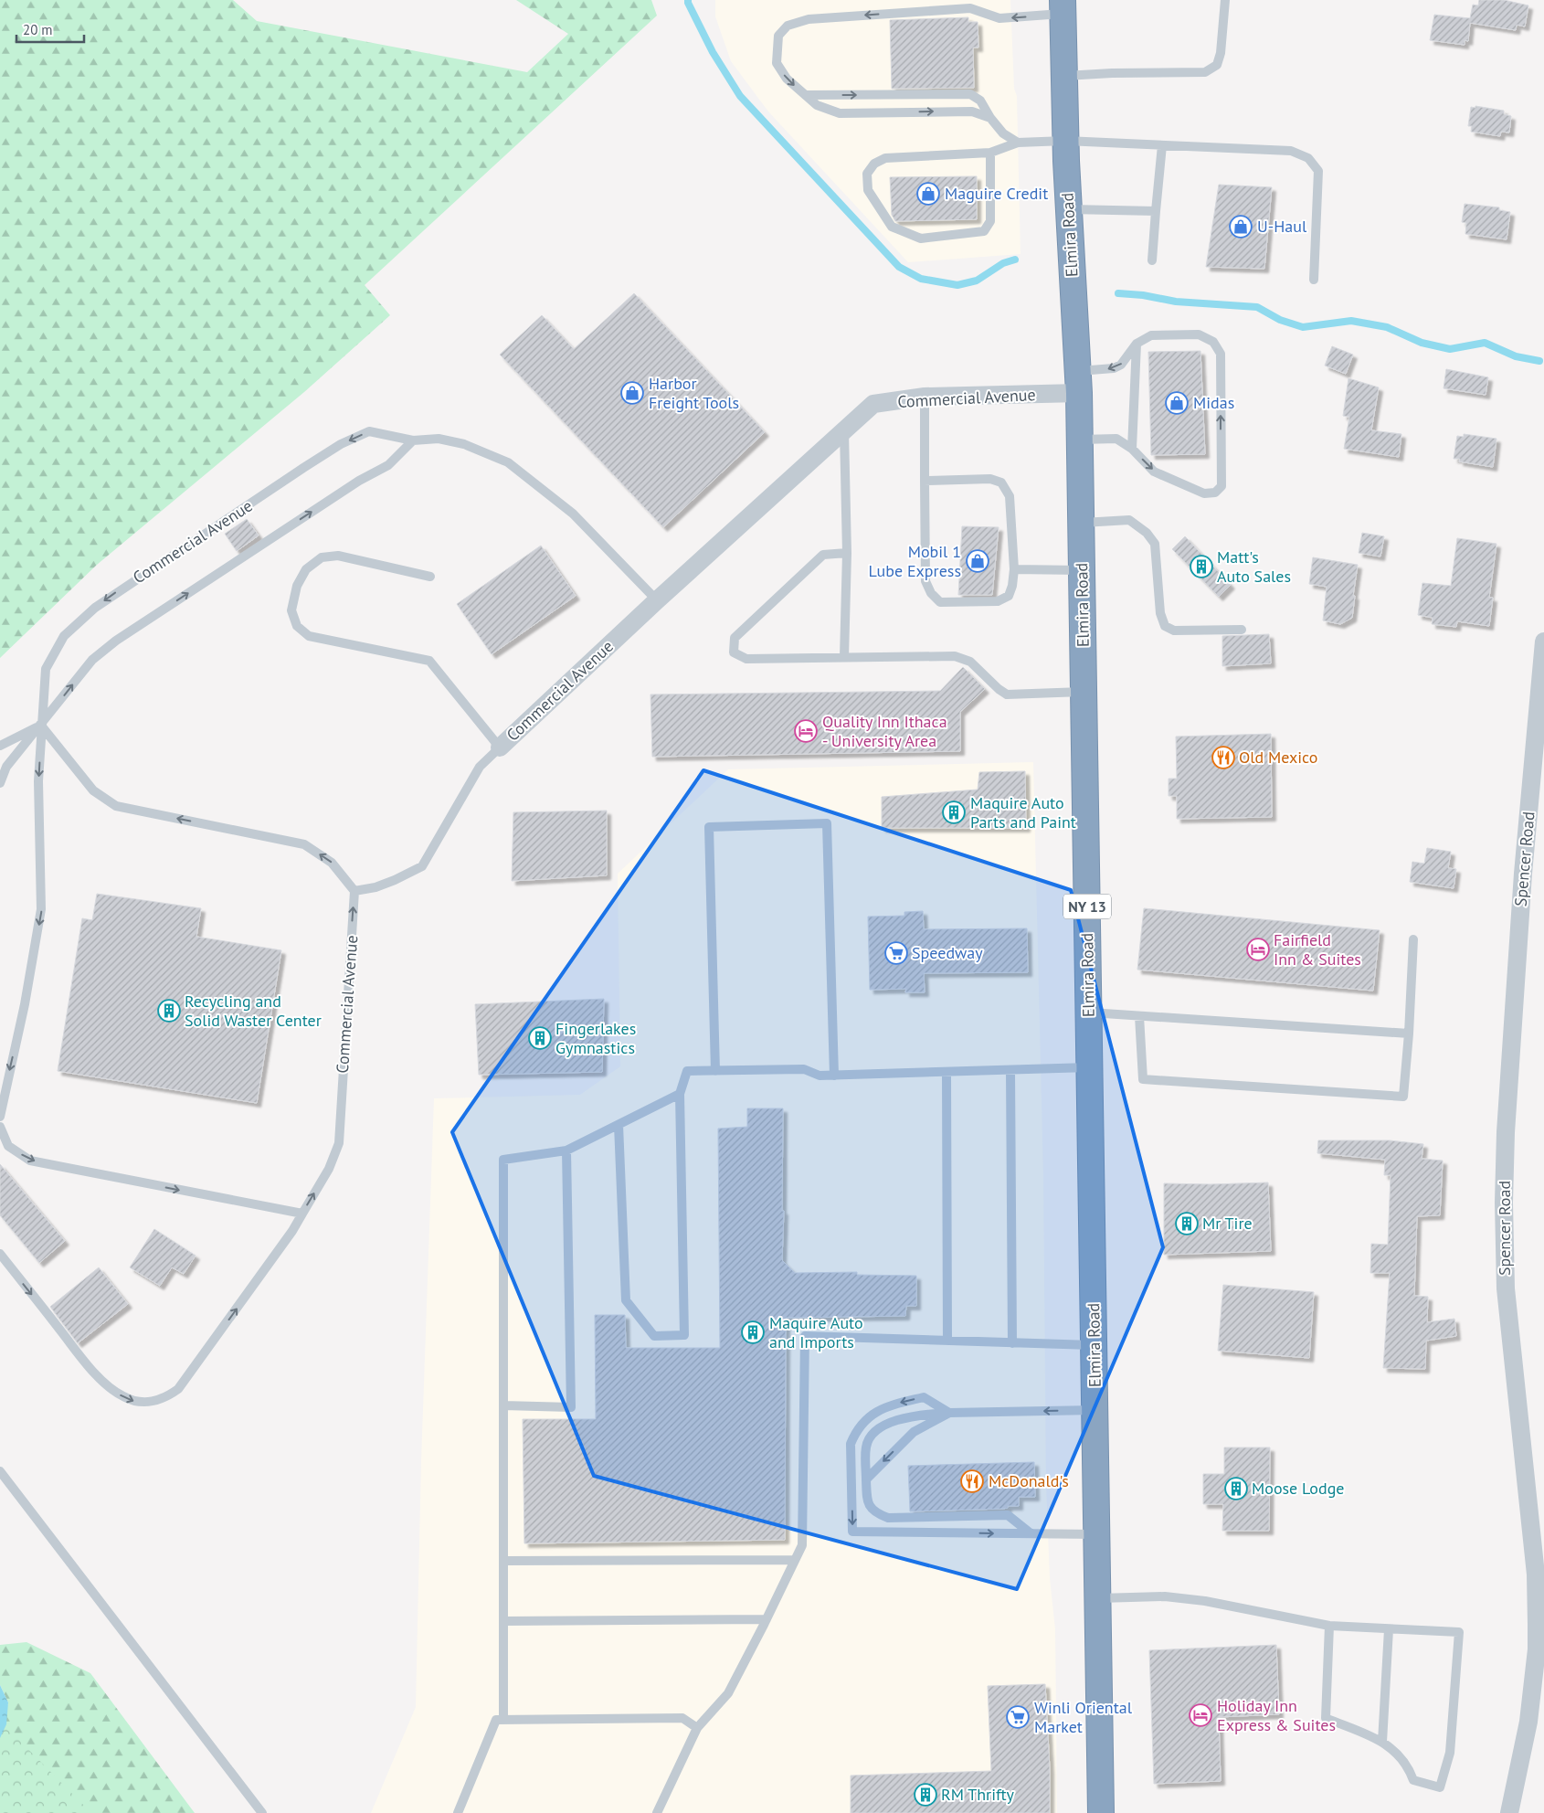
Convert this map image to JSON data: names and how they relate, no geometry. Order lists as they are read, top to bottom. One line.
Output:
{"streets":{"highway":["Elmira Road","NY 13"],"street":["Commercial Avenue","Spencer Road"]},"crossings":[["Elmira Road","Commercial Avenue"]],"places":{"shop":["Maguire Credit","U-Haul","Harbor Freight Tools","Midas","Mobil 1 Lube Express"],"building":["Matt's Auto Sales","Maquire Auto Parts and Paint","Recycling and Solid Waster Center","Fingerlakes Gymnastics","Mr Tire","Maquire Auto and Imports","Moose Lodge","RM Thrifty"],"hotel":["Quality Inn Ithaca - University Area","Fairfield Inn & Suites","Holiday Inn Express & Suites"],"restaurant":["Old Mexico","McDonald's"],"supermarket":["Speedway","Winli Oriental Market"]},"scale_bar":"20 m"}
